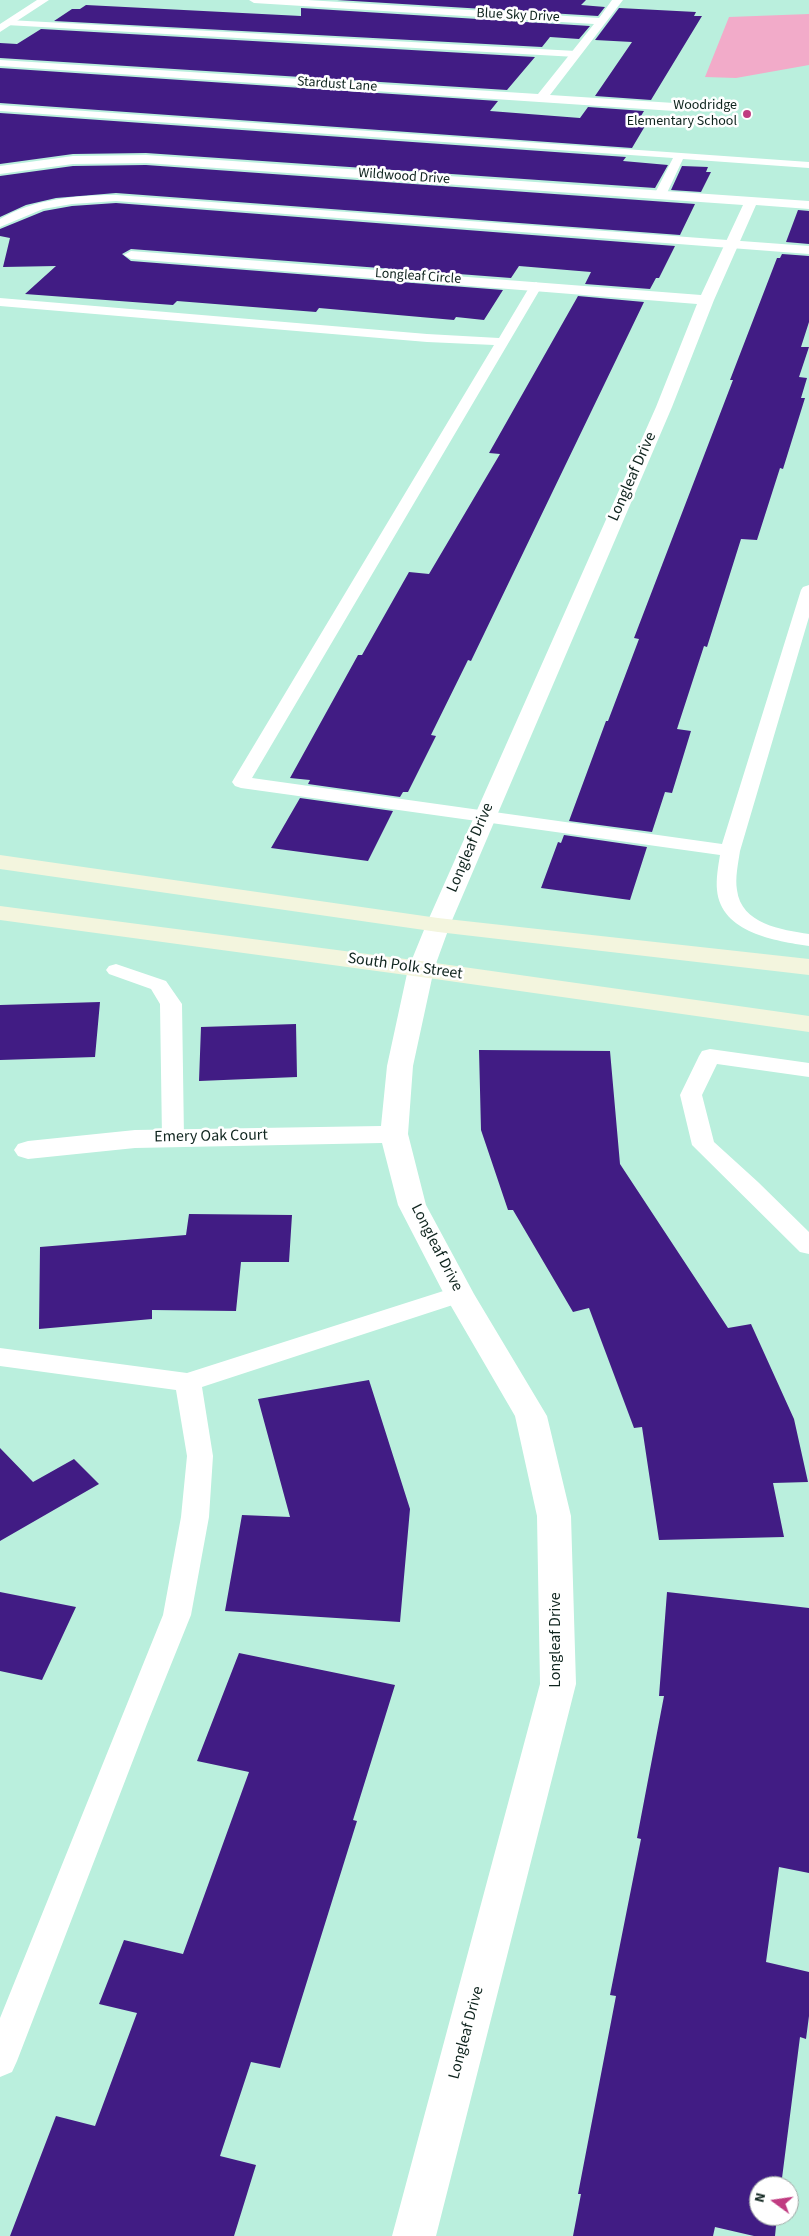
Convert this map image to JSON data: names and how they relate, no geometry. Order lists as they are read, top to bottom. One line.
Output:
{"streets":{"main road":["South Polk Street"],"street":["Blue Sky Drive","Stardust Lane","Wildwood Drive","Longleaf Circle","Longleaf Drive","Emery Oak Court"]},"crossings":[["Wildwood Drive","Longleaf Drive"],["Longleaf Circle","Longleaf Drive"],["Longleaf Drive","South Polk Street"],["Longleaf Drive","Emery Oak Court"]],"places":["Woodridge Elementary School"],"north":"left"}
